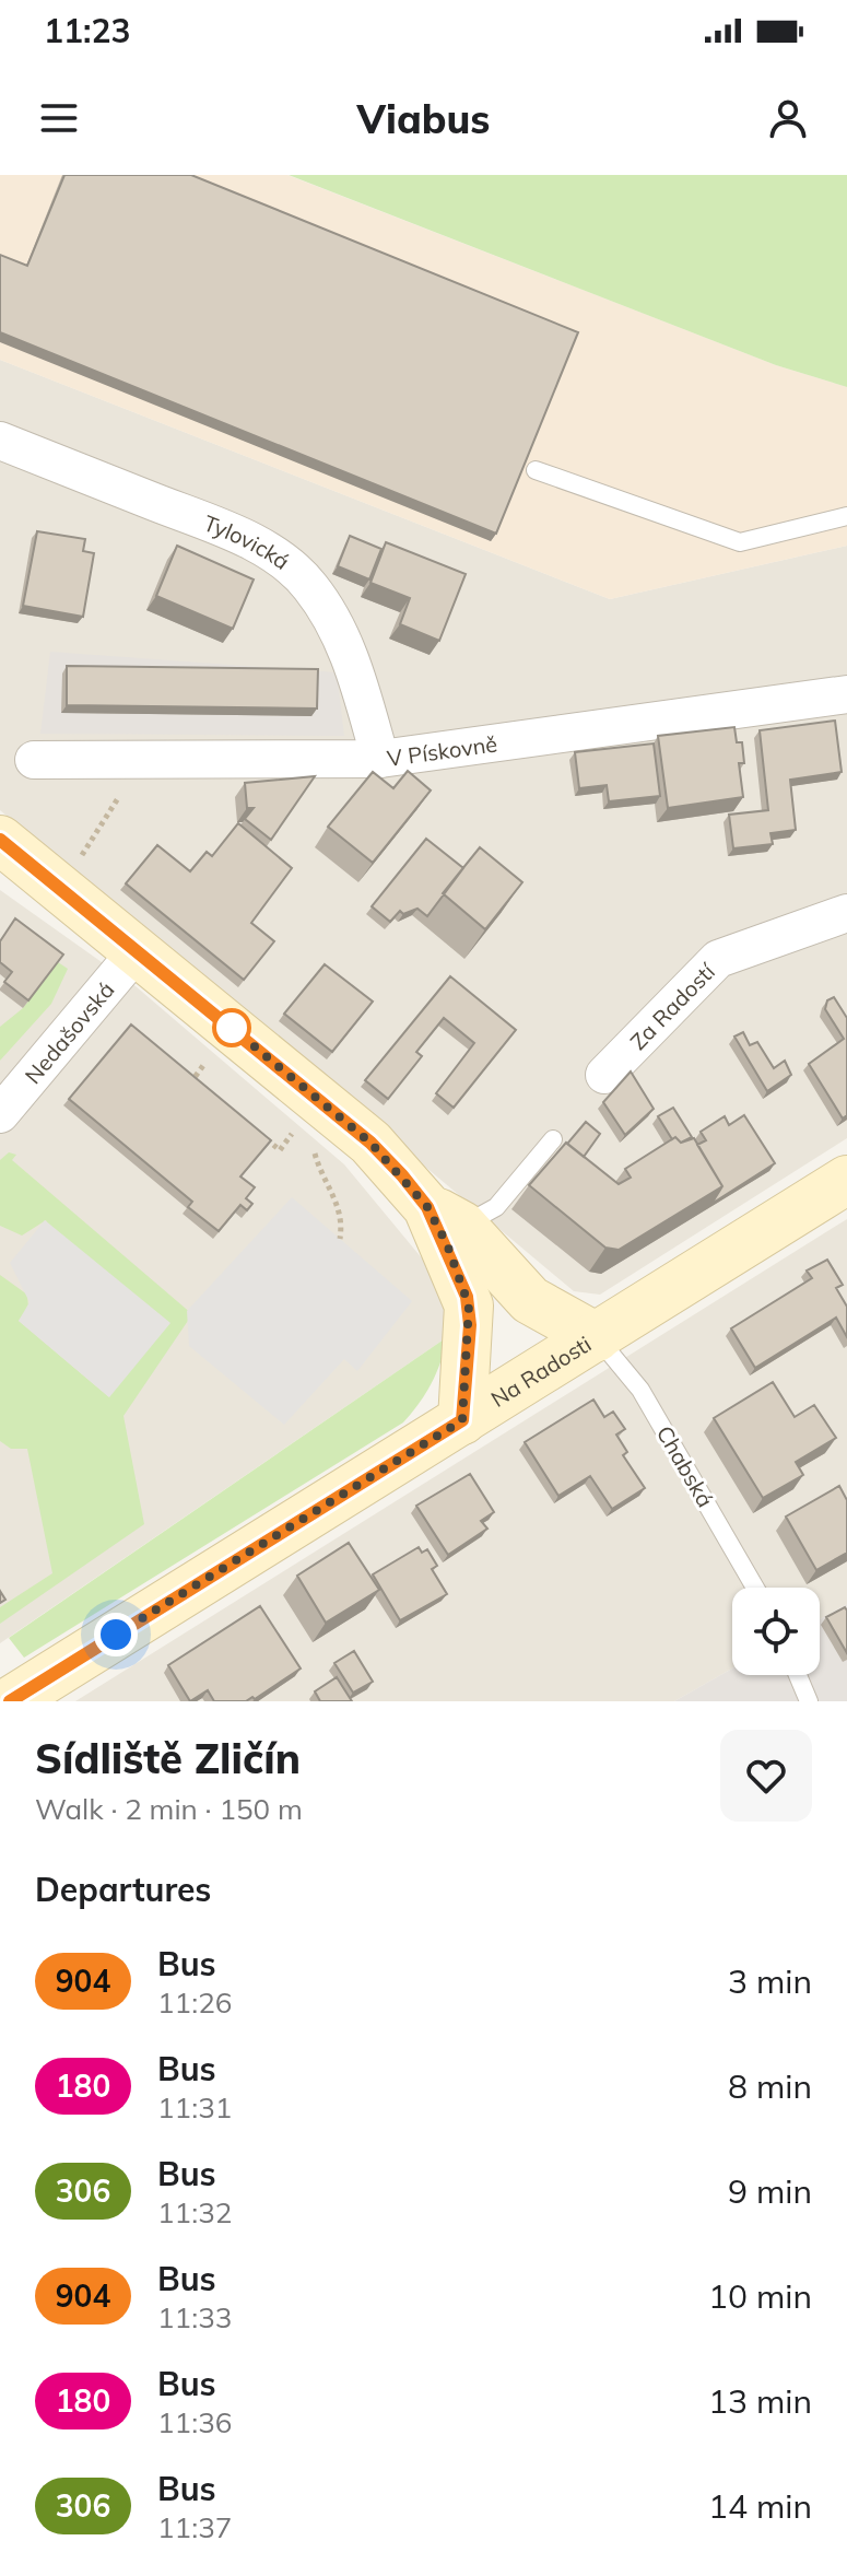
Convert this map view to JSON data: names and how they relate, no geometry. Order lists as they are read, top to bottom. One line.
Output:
{"streets":{"main road":["Na Radosti"],"street":["Tylovická","V Pískovně","Za Radostí","Nedašovská"],"lane":["Chabská"]},"crossings":[["Tylovická","V Pískovně"],["Na Radosti","Chabská"]],"lines":["bus line 904"],"page":{"status":"11:23","header":"Viabus","heading":[["Sídliště Zličín","Walk · 2 min · 150 m"],"Departures"],"list":[{"mark":"904","name":"Bus","note":"11:26","value":"3 min"},{"mark":"180","name":"Bus","note":"11:31","value":"8 min"},{"mark":"306","name":"Bus","note":"11:32","value":"9 min"},{"mark":"904","name":"Bus","note":"11:33","value":"10 min"},{"mark":"180","name":"Bus","note":"11:36","value":"13 min"},{"mark":"306","name":"Bus","note":"11:37","value":"14 min"}]}}
